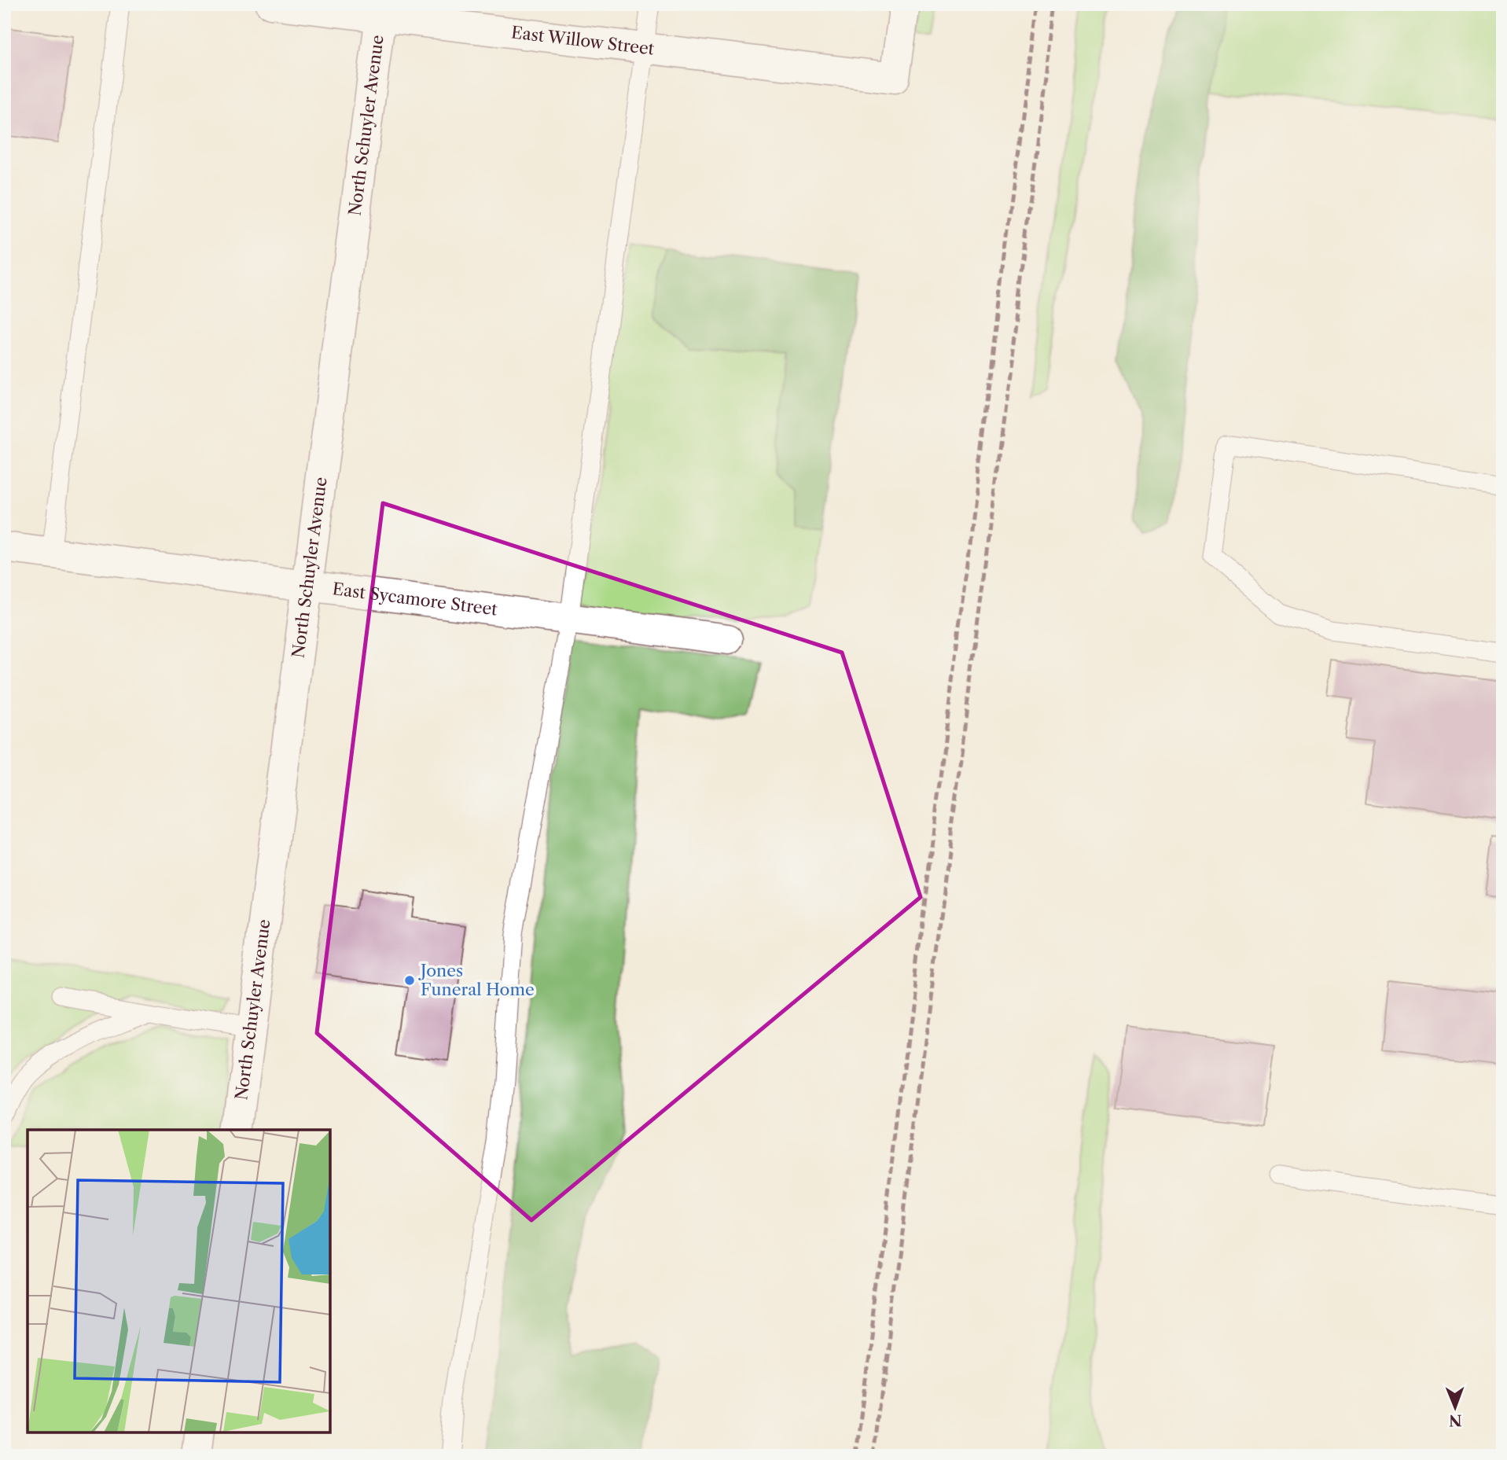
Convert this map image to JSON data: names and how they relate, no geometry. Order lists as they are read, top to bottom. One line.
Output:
{"streets":{"street":["East Willow Street","North Schuyler Avenue","East Sycamore Street"]},"crossings":[["East Willow Street","North Schuyler Avenue"],["North Schuyler Avenue","East Sycamore Street"]],"places":["Jones Funeral Home"],"north":"bottom"}
